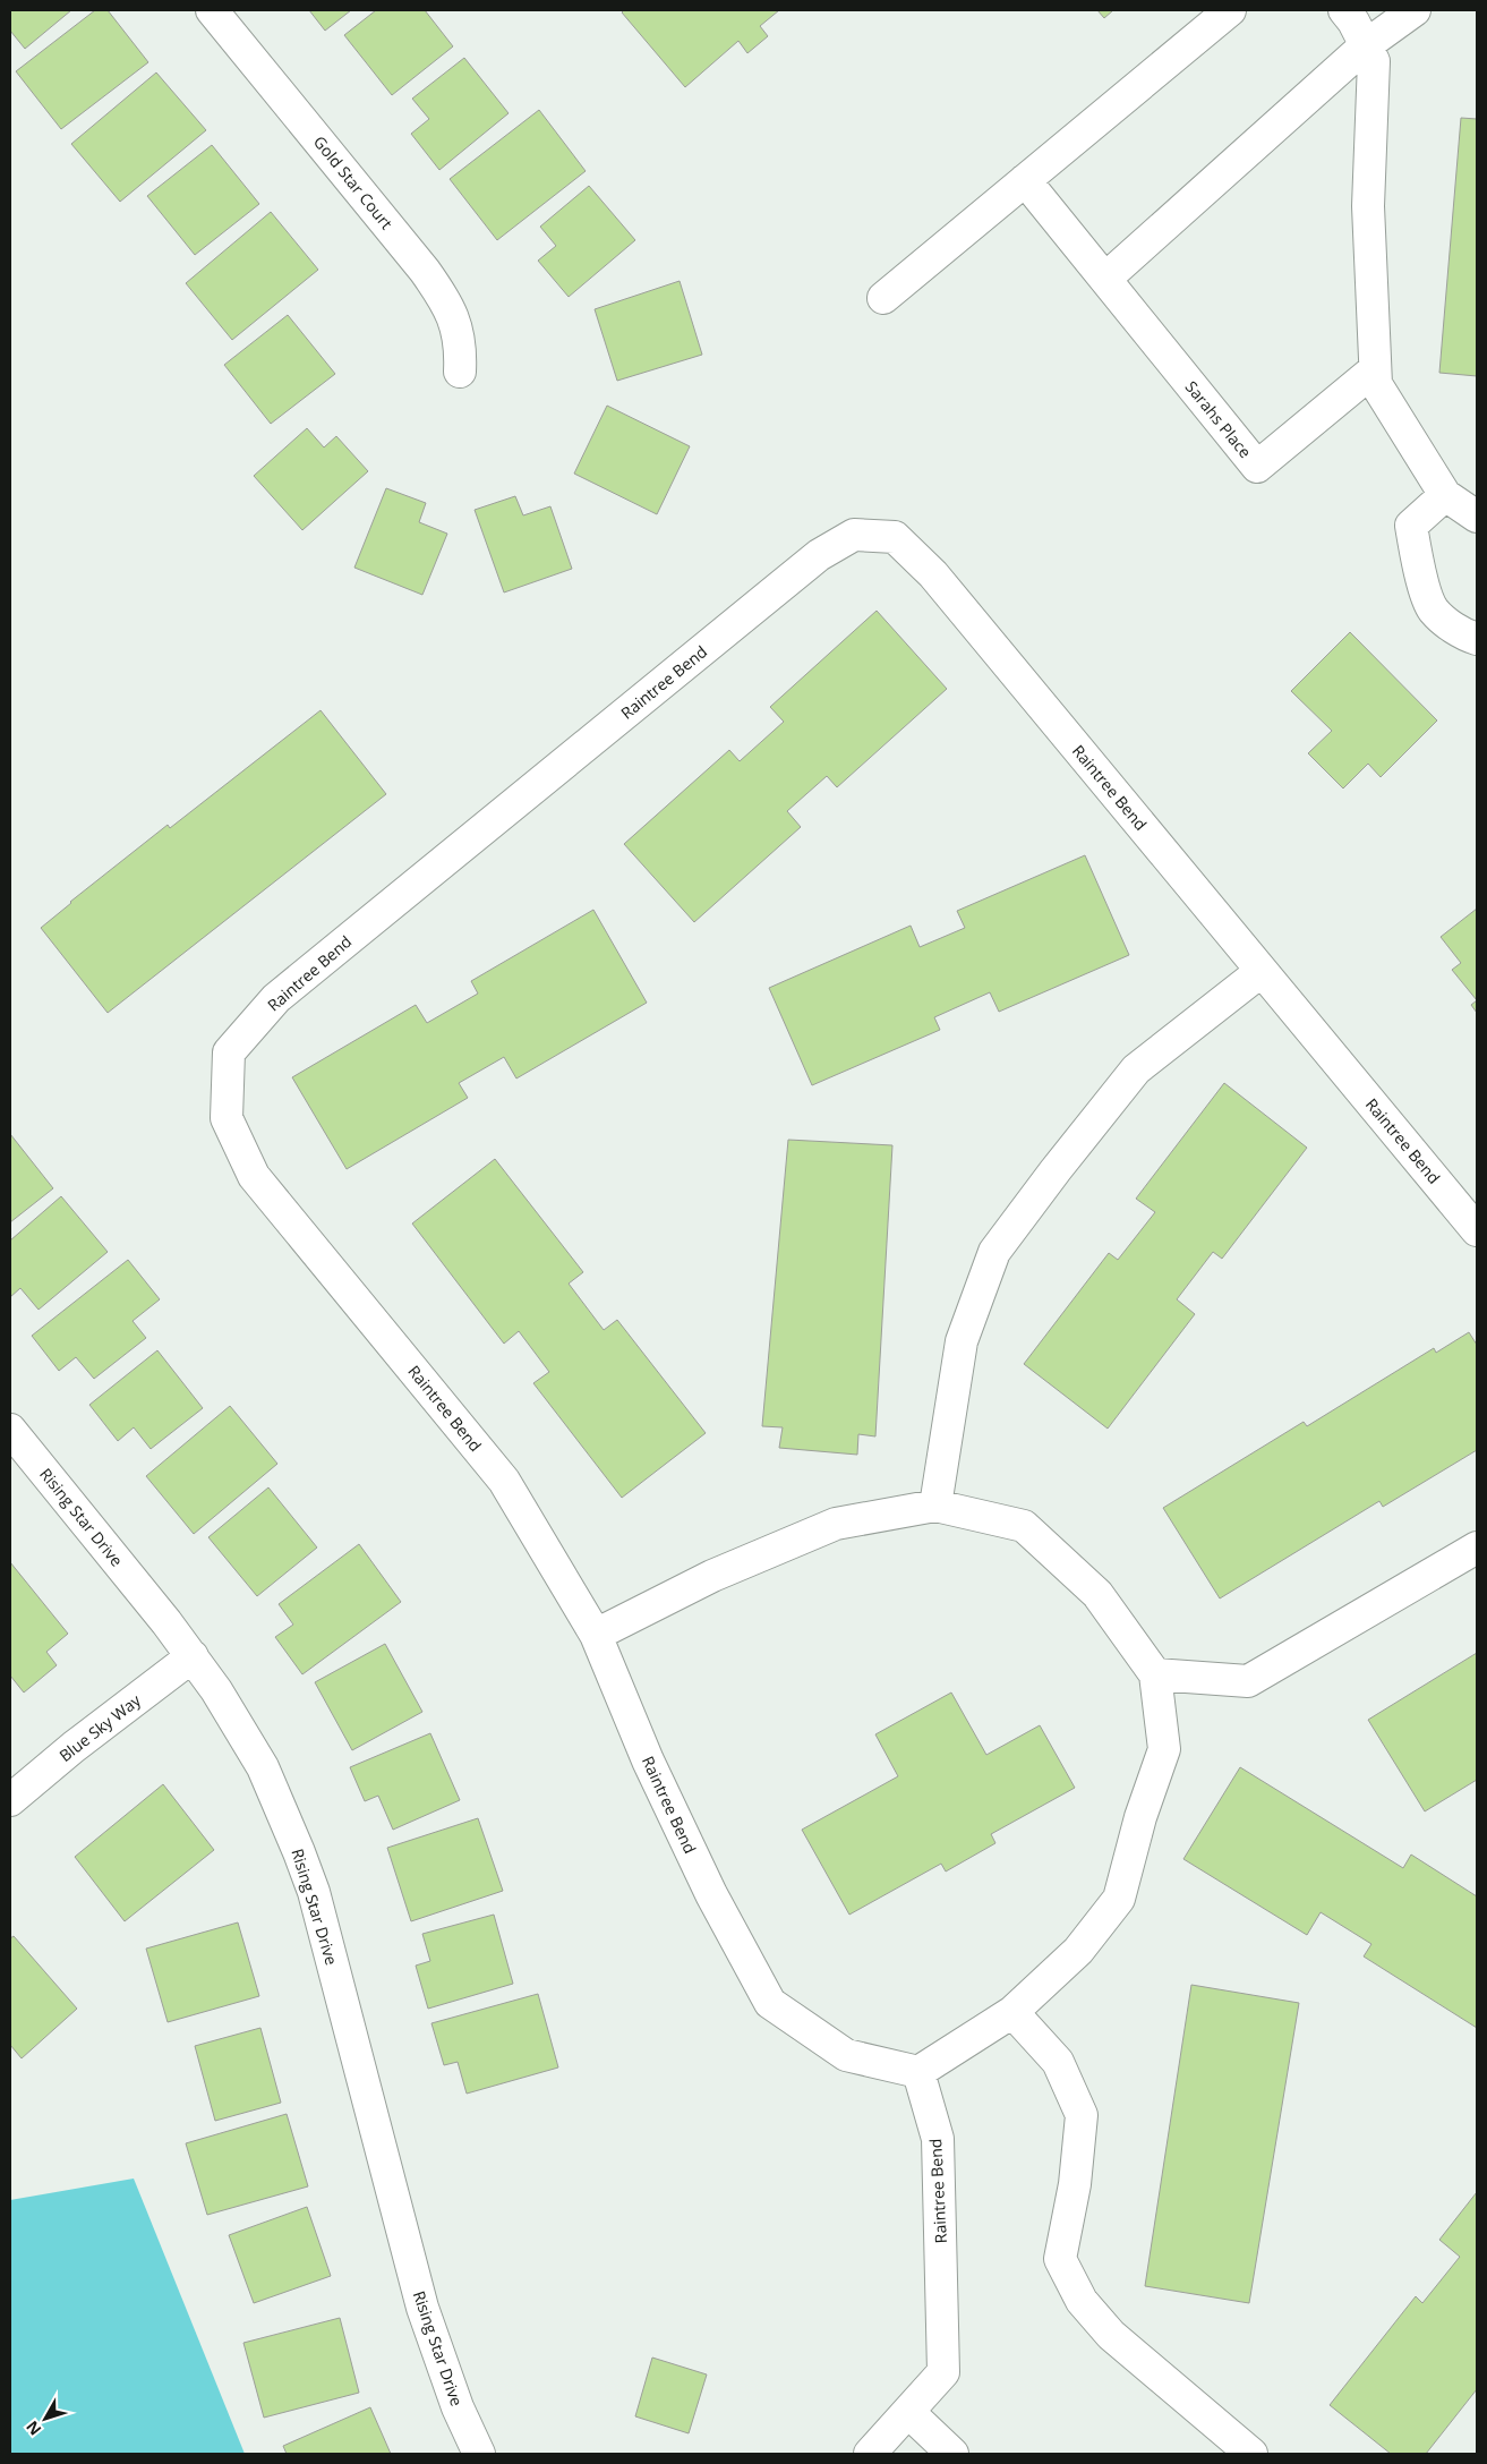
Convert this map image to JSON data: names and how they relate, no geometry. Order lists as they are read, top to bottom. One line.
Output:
{"streets":{"street":["Gold Star Court","Sarahs Place","Raintree Bend","Rising Star Drive","Blue Sky Way"]},"crossings":[["Rising Star Drive","Blue Sky Way"]],"north":"bottom left"}
